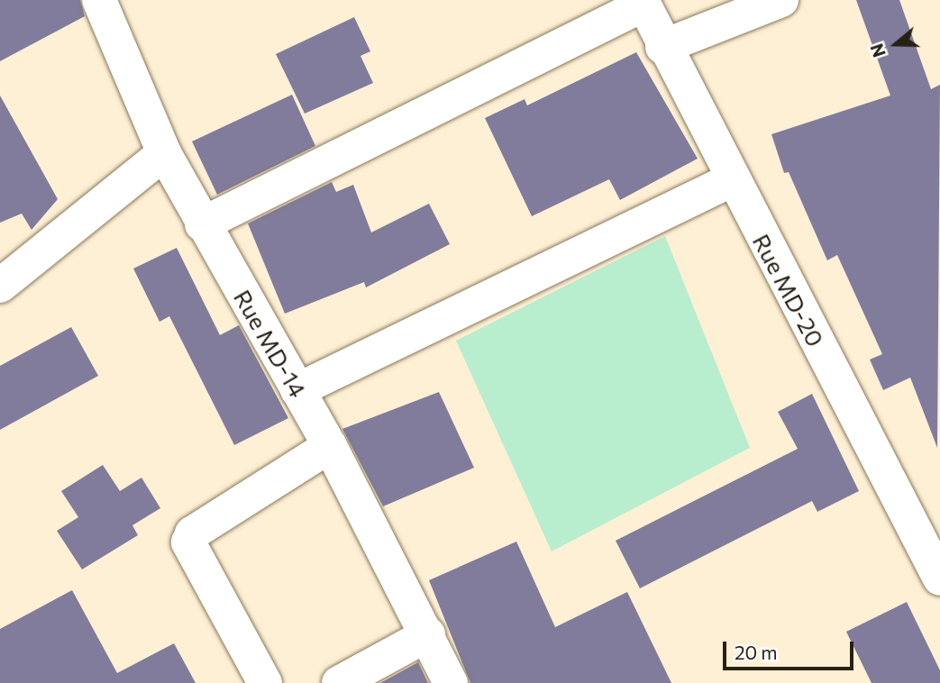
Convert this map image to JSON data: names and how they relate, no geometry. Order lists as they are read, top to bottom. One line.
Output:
{"streets":{"street":["Rue MD-20","Rue MD-14"]},"scale_bar":"20 m","north":"left"}
